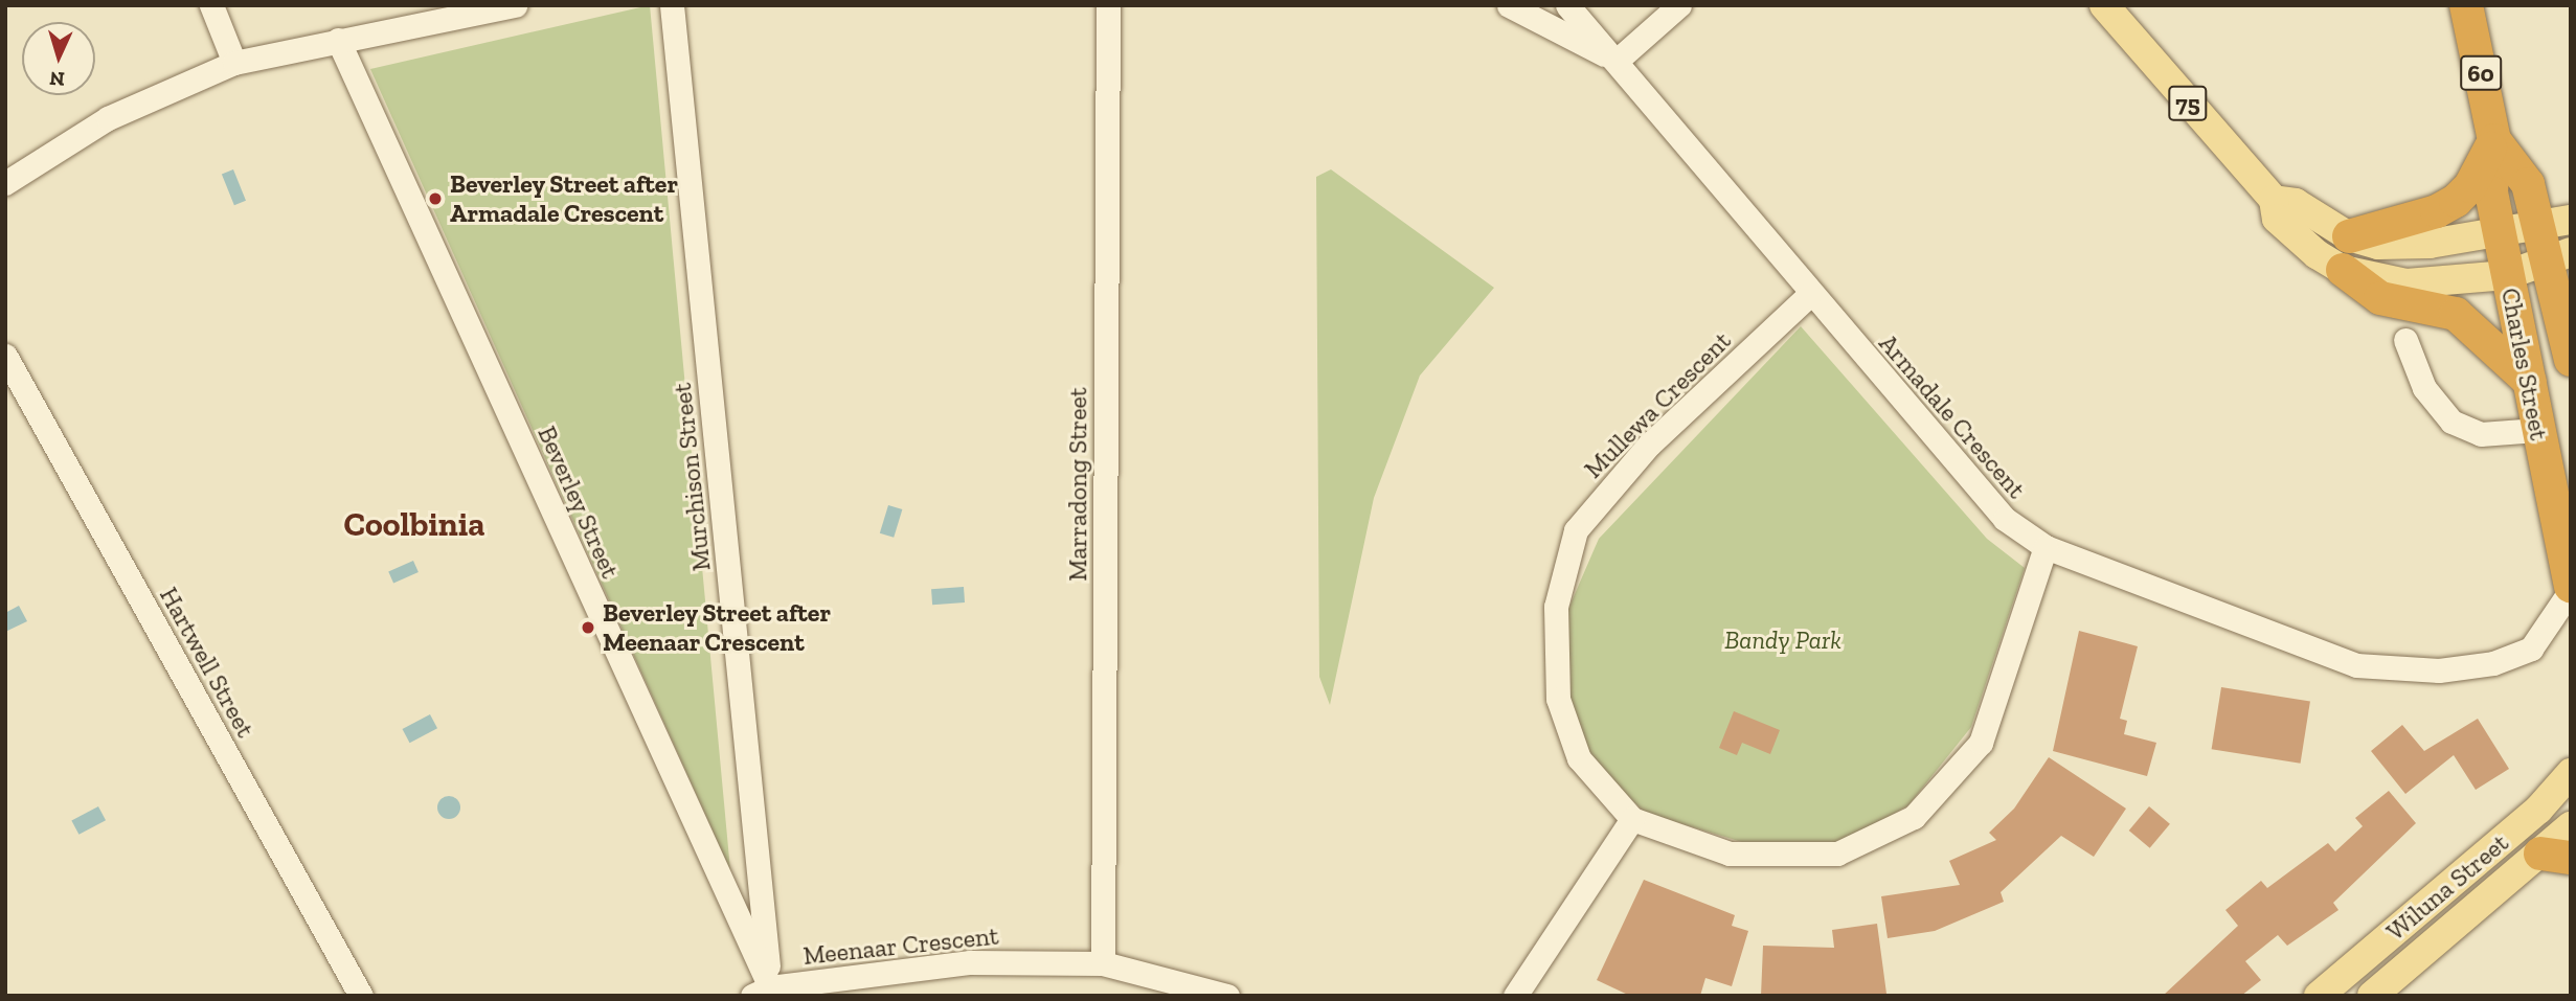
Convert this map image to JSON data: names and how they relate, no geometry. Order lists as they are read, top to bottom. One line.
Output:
{"streets":{"highway":["60","Charles Street"],"main road":["75","Wiluna Street"],"street":["Mullewa Crescent","Armadale Crescent","Murchison Street","Marradong Street","Beverley Street","Hartwell Street","Meenaar Crescent"]},"crossings":[["75","Charles Street"],["Charles Street","Armadale Crescent"],["Mullewa Crescent","Armadale Crescent"],["Murchison Street","Beverley Street"],["Murchison Street","Meenaar Crescent"],["Marradong Street","Meenaar Crescent"],["Beverley Street","Meenaar Crescent"]],"districts":["Coolbinia"],"parks":["Bandy Park"],"places":["Beverley Street after Armadale Crescent","Beverley Street after Meenaar Crescent"],"north":"bottom"}
